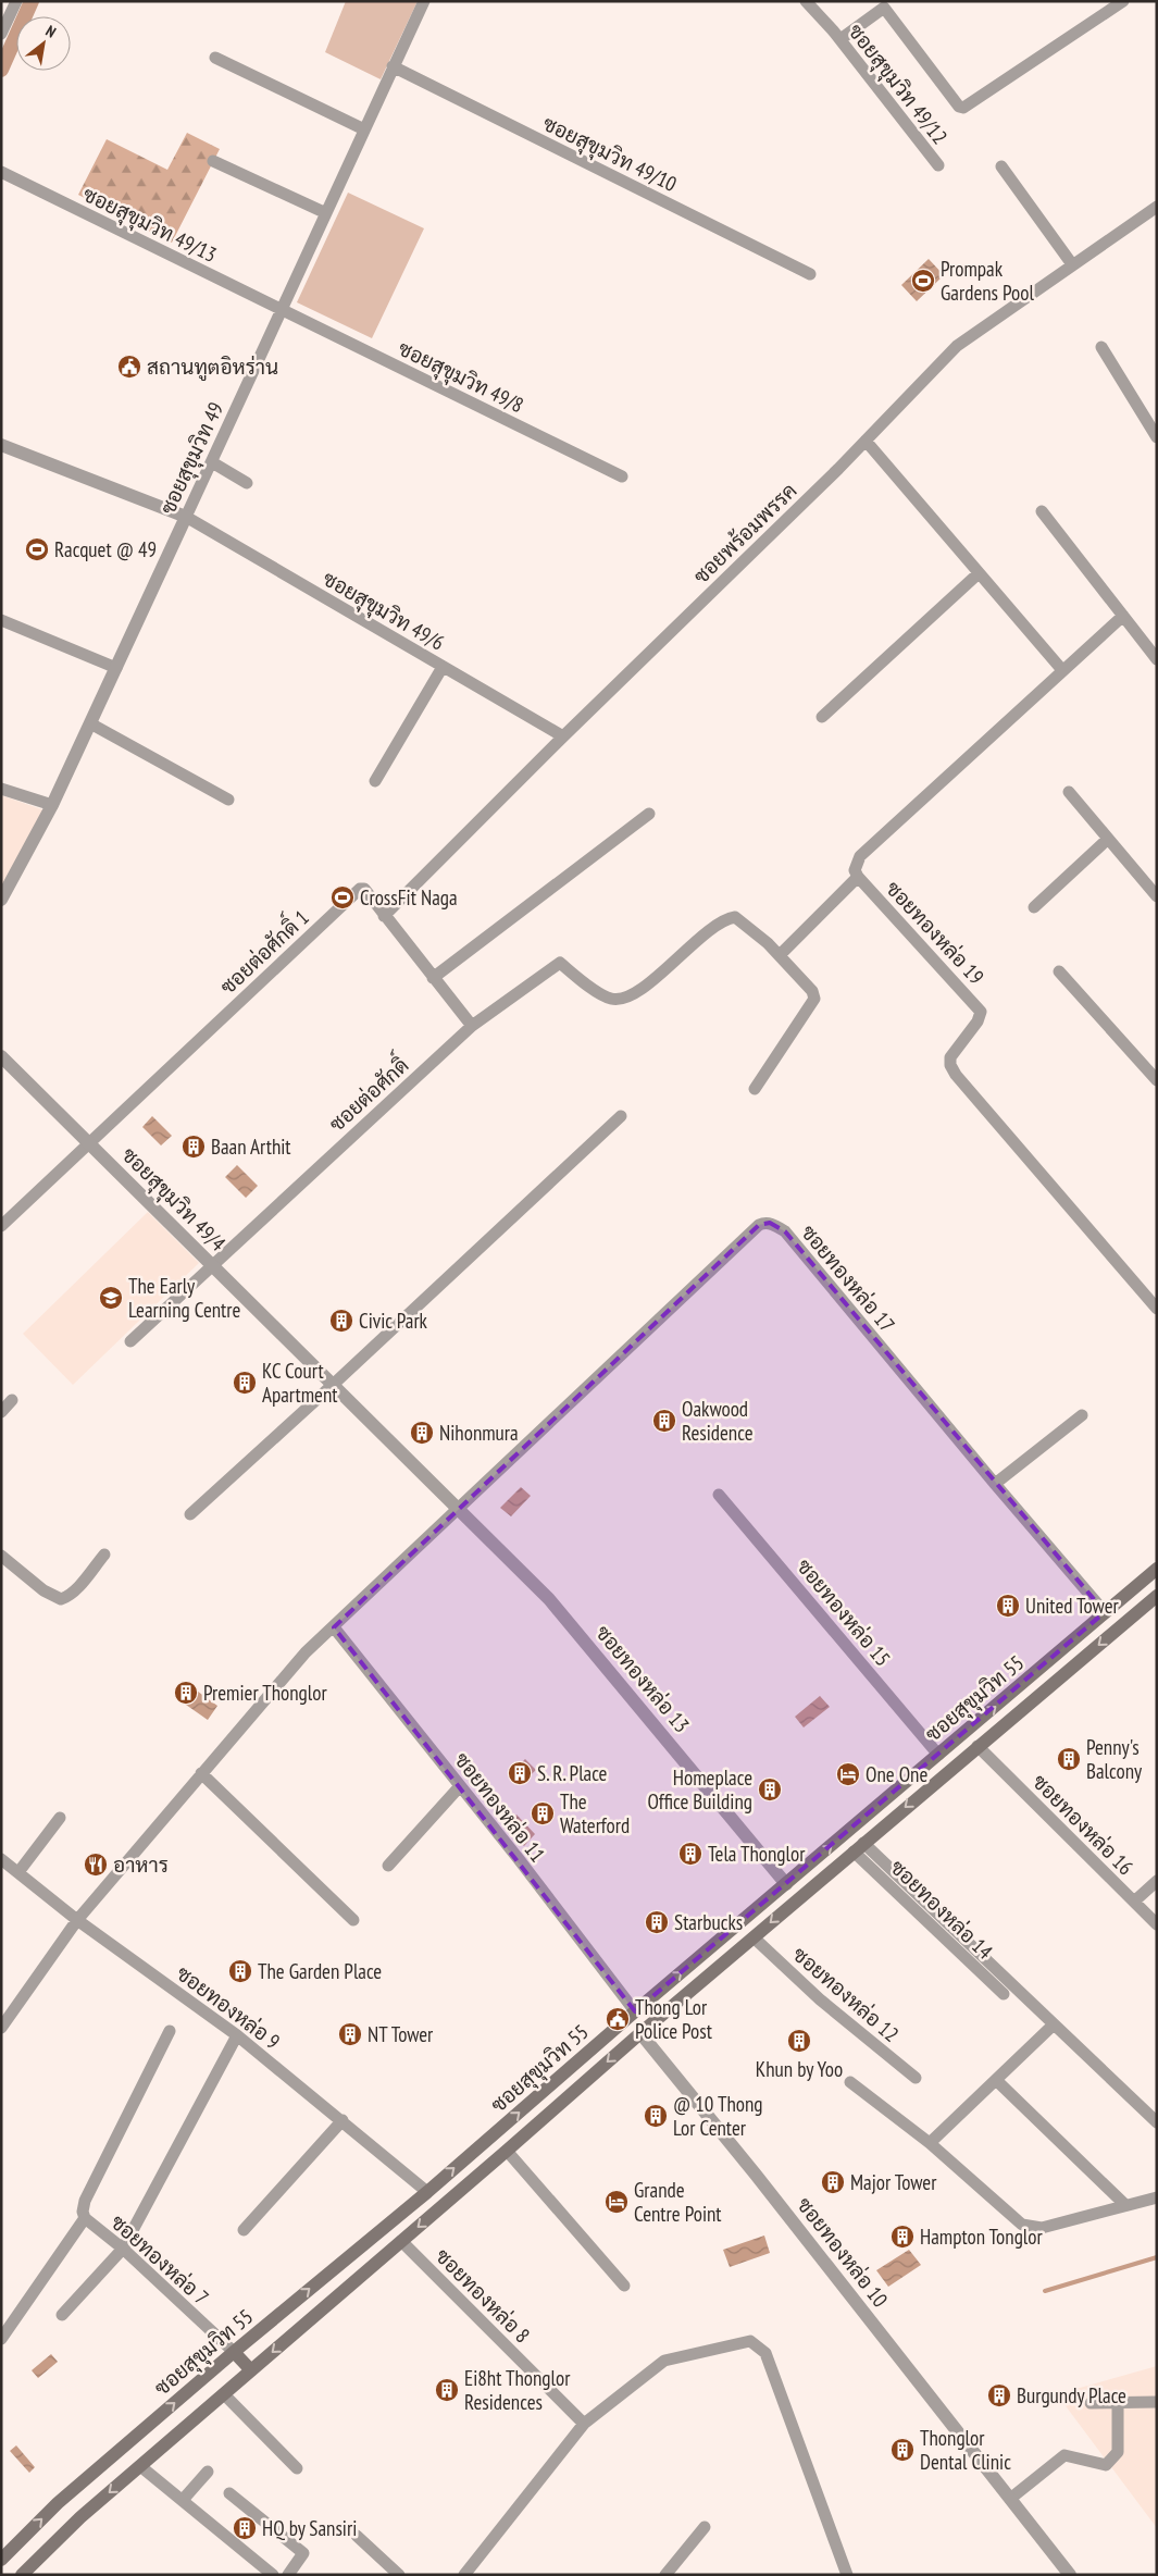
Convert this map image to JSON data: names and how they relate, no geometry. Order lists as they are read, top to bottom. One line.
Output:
{"streets":{"main road":["ซอยสุขุมวิท 55"],"street":["ซอยสุขุมวิท 49/12","ซอยสุขุมวิท 49/10","ซอยสุขุมวิท 49/13","ซอยสุขุมวิท 49/8","ซอยสุขุมวิท 49","ซอยพร้อมพรรค","ซอยสุขุมวิท 49/6","ซอยทองหล่อ 19","ซอยต่อศักดิ์ 1","ซอยต่อศักดิ์","ซอยสุขุมวิท 49/4","ซอยทองหล่อ 17","ซอยทองหล่อ 15","ซอยทองหล่อ 13","ซอยทองหล่อ 11","ซอยทองหล่อ 16","ซอยทองหล่อ 14","ซอยทองหล่อ 12","ซอยทองหล่อ 9","ซอยทองหล่อ 10","ซอยทองหล่อ 7","ซอยทองหล่อ 8"]},"crossings":[["ซอยสุขุมวิท 49/10","ซอยสุขุมวิท 49"],["ซอยสุขุมวิท 49/13","ซอยสุขุมวิท 49/8"],["ซอยสุขุมวิท 49/13","ซอยสุขุมวิท 49"],["ซอยสุขุมวิท 49/8","ซอยสุขุมวิท 49"],["ซอยสุขุมวิท 49","ซอยสุขุมวิท 49/6"],["ซอยพร้อมพรรค","ซอยสุขุมวิท 49/6"],["ซอยพร้อมพรรค","ซอยต่อศักดิ์ 1"],["ซอยต่อศักดิ์ 1","ซอยต่อศักดิ์"],["ซอยต่อศักดิ์ 1","ซอยสุขุมวิท 49/4"],["ซอยต่อศักดิ์","ซอยสุขุมวิท 49/4"],["ซอยสุขุมวิท 49/4","ซอยทองหล่อ 17"],["ซอยสุขุมวิท 49/4","ซอยทองหล่อ 13"],["ซอยทองหล่อ 17","ซอยทองหล่อ 13"],["ซอยทองหล่อ 17","ซอยสุขุมวิท 55"],["ซอยทองหล่อ 15","ซอยสุขุมวิท 55"],["ซอยทองหล่อ 13","ซอยสุขุมวิท 55"],["ซอยสุขุมวิท 55","ซอยทองหล่อ 11"],["ซอยสุขุมวิท 55","ซอยทองหล่อ 16"],["ซอยสุขุมวิท 55","ซอยทองหล่อ 14"],["ซอยสุขุมวิท 55","ซอยทองหล่อ 12"],["ซอยสุขุมวิท 55","ซอยทองหล่อ 9"],["ซอยสุขุมวิท 55","ซอยทองหล่อ 10"],["ซอยสุขุมวิท 55","ซอยทองหล่อ 7"],["ซอยสุขุมวิท 55","ซอยทองหล่อ 8"]],"places":{"sports":["Prompak Gardens Pool","Racquet @ 49","CrossFit Naga"],"public building":["สถานทูตอิหร่าน","Thong Lor Police Post"],"building":["Baan Arthit","Civic Park","KC Court Apartment","Oakwood Residence","Nihonmura","United Tower","Premier Thonglor","Penny's Balcony","S. R. Place","Homeplace Office Building","The Waterford","Tela Thonglor","Starbucks","The Garden Place","NT Tower","Khun by Yoo","@ 10 Thong Lor Center","Major Tower","Hampton Tonglor","Ei8ht Thonglor Residences","Burgundy Place","Thonglor Dental Clinic","HQ by Sansiri"],"school or university":["The Early Learning Centre"],"hotel":["One One","Grande Centre Point"],"restaurant":["อาหาร"]},"north":"top right"}
